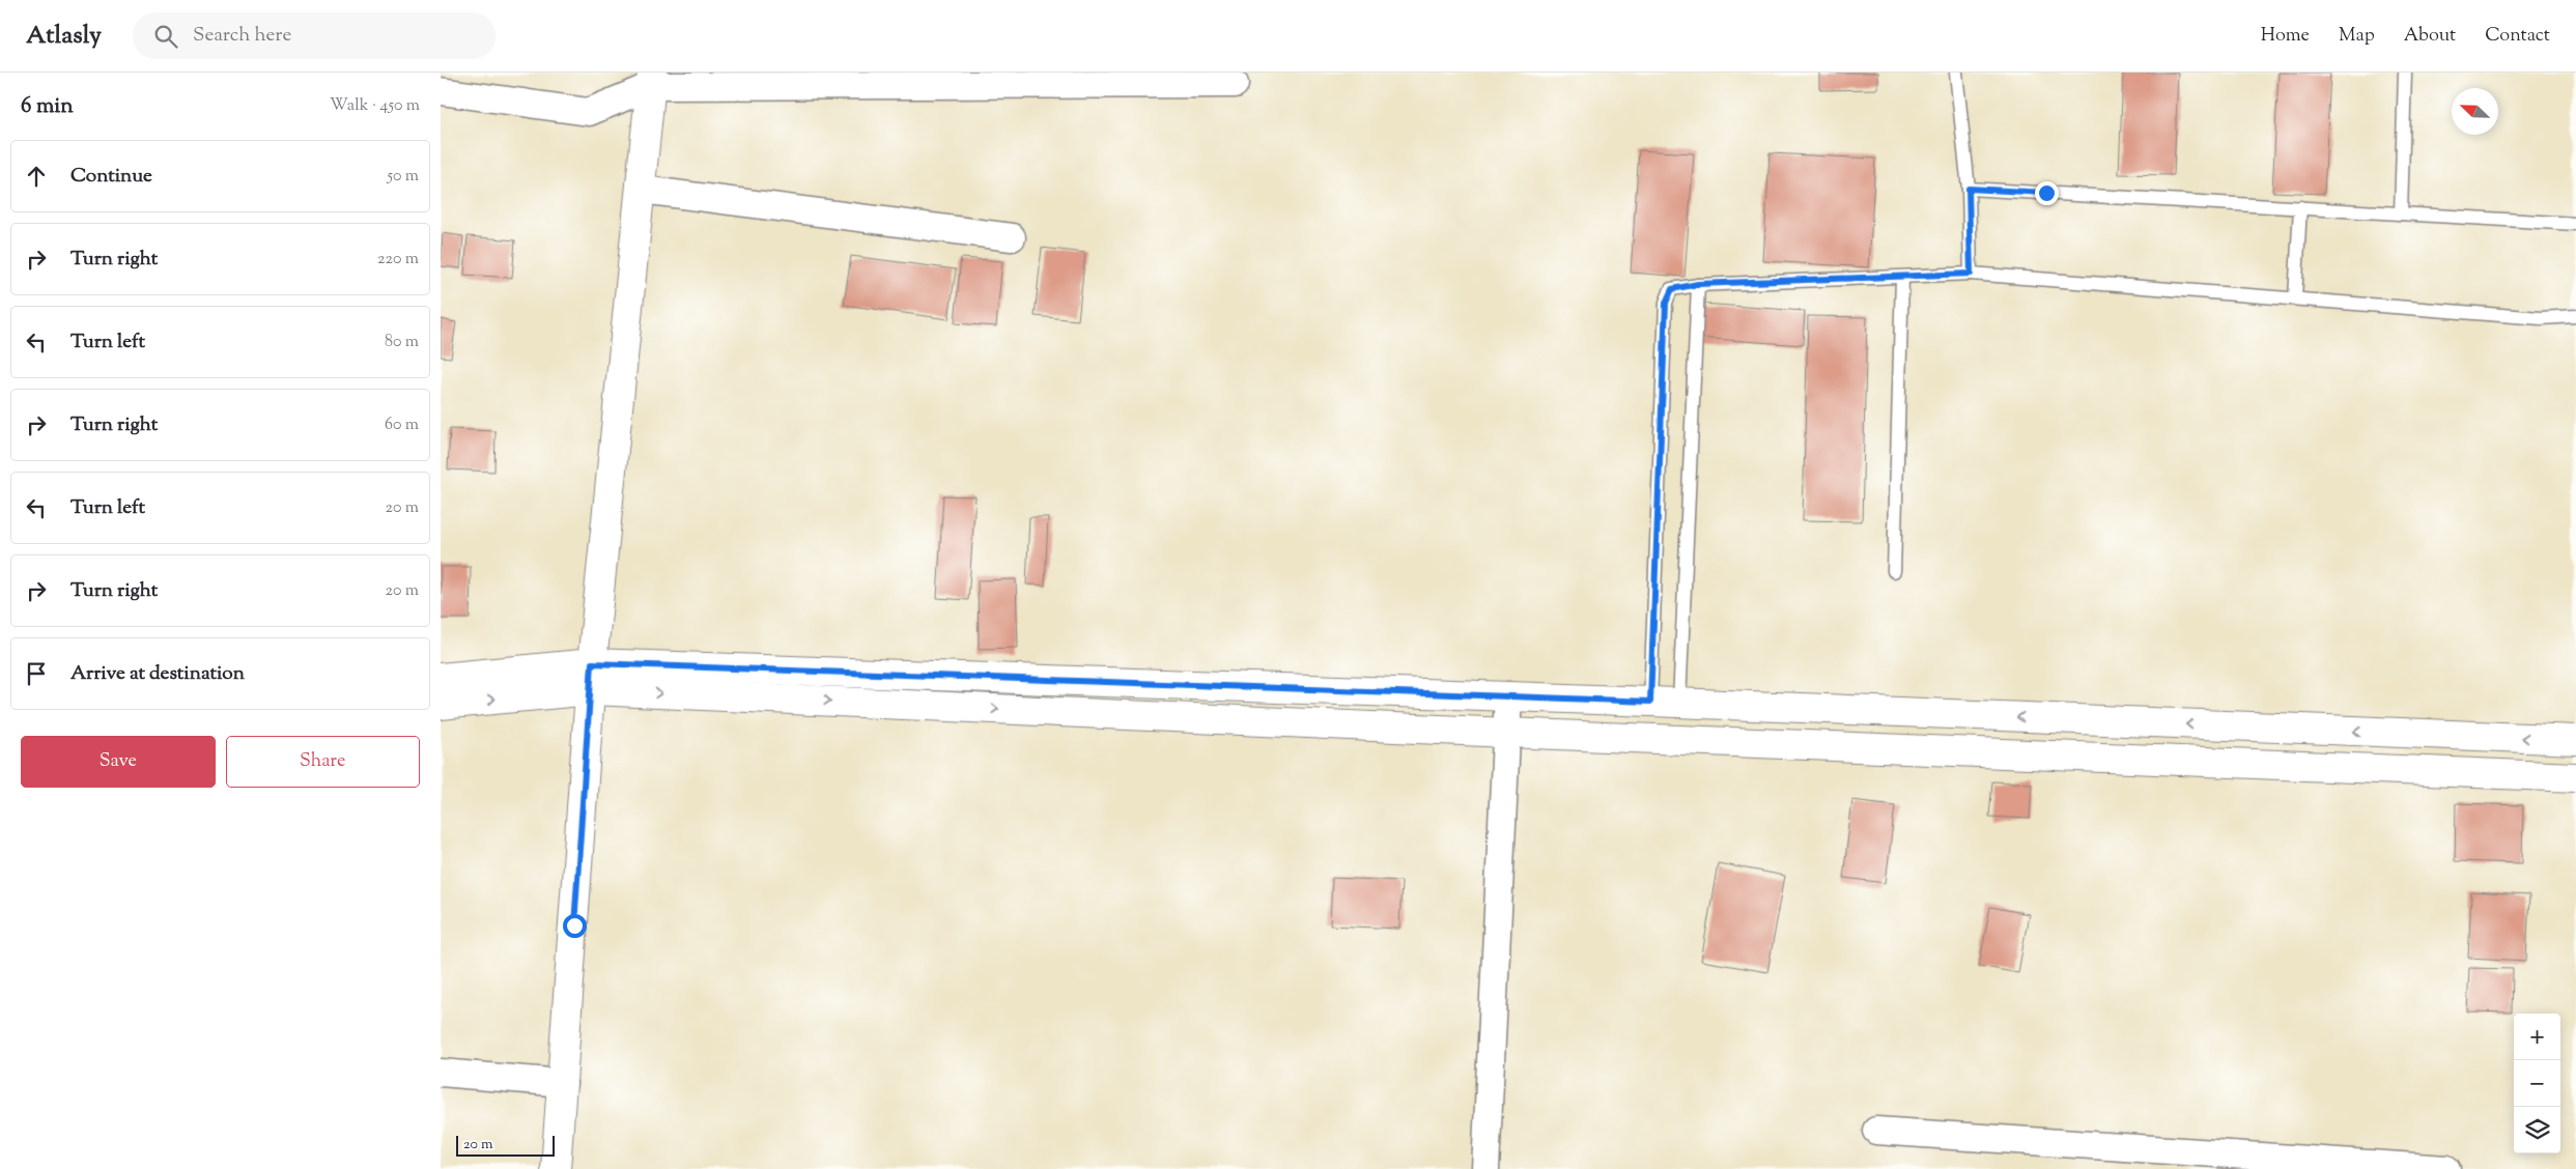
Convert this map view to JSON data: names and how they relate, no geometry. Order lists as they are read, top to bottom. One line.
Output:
{"scale_bar":"20 m","north":"top left","page":{"header":"Atlasly","search":"Search here","nav":["Home","Map","About","Contact"],"heading":["6 min","Walk · 450 m"],"list":[["Continue","50 m"],["Turn right","220 m"],["Turn left","80 m"],["Turn right","60 m"],["Turn left","20 m"],["Turn right","20 m"],"Arrive at destination"],"buttons":["Save","Share"],"map_buttons":["+","−"],"scale":"20 m"}}
